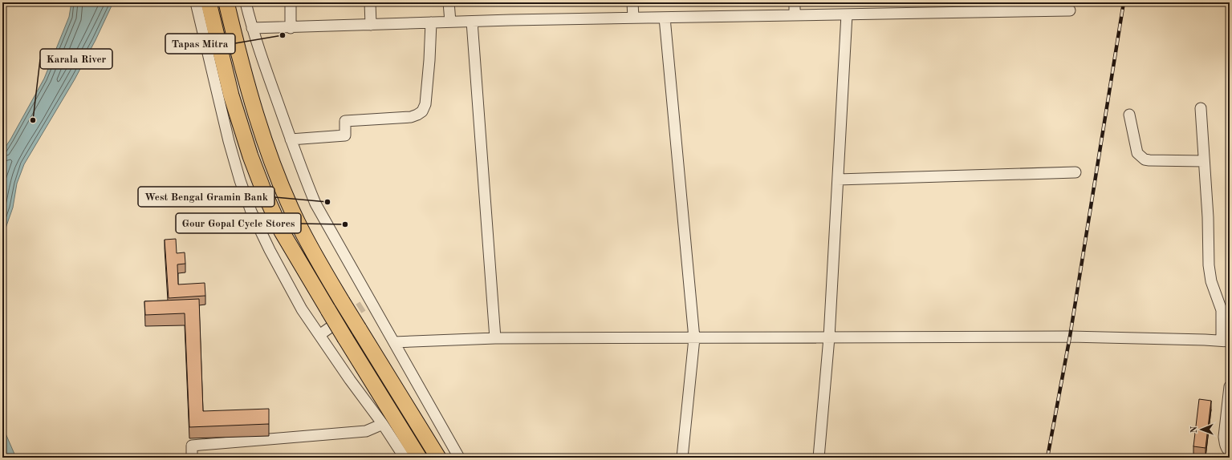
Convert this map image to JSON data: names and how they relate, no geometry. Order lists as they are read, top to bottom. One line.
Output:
{"places":["Tapas Mitra","Karala River","West Bengal Gramin Bank","Gour Gopal Cycle Stores"],"north":"left"}
